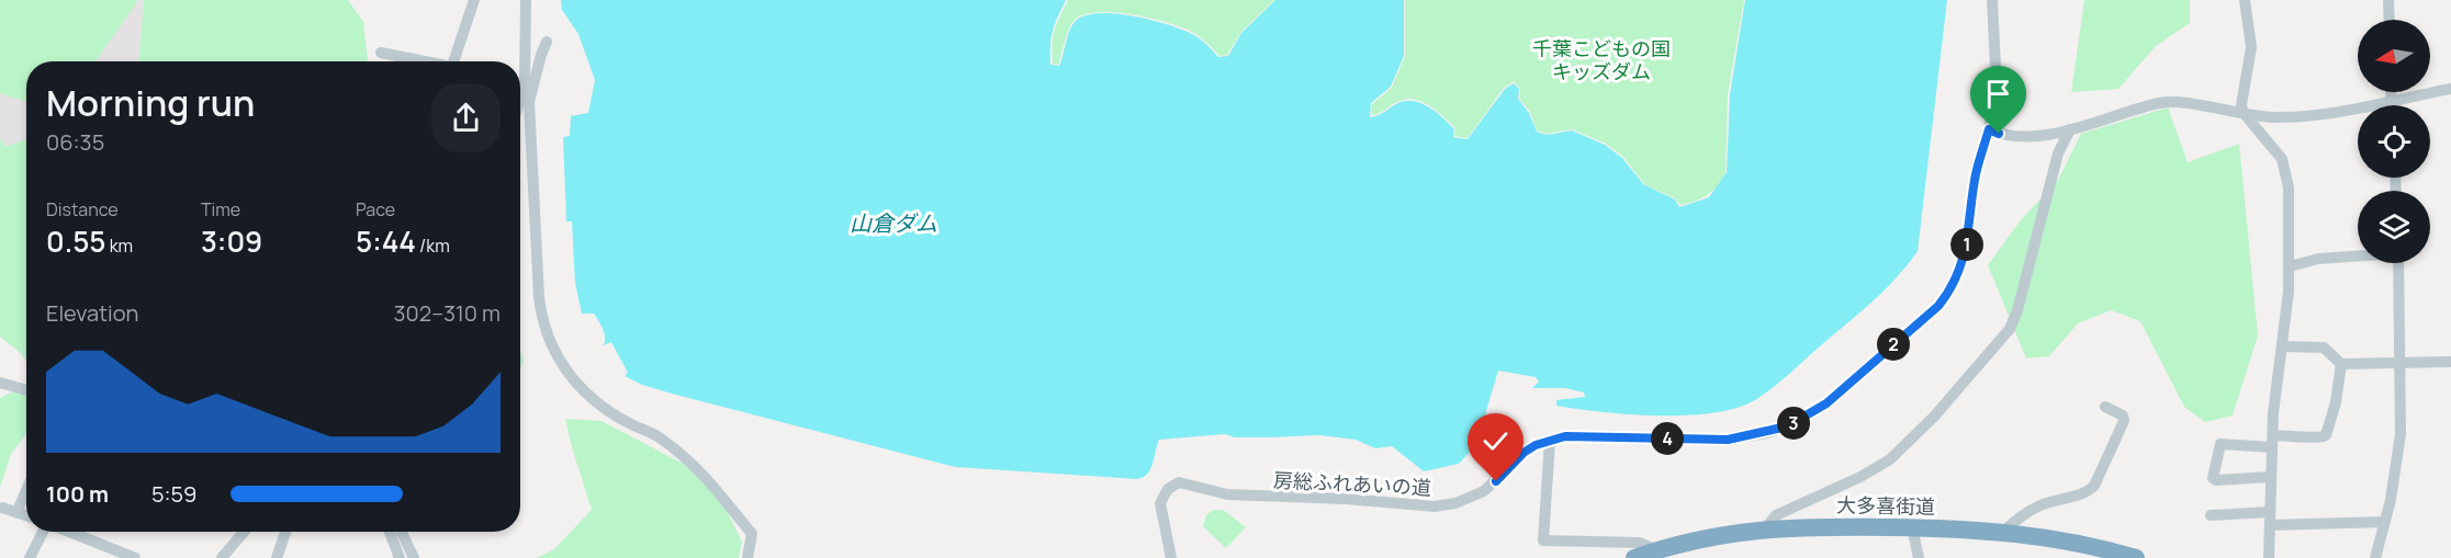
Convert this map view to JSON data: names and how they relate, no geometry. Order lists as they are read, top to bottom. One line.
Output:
{"streets":{"highway":["大多喜街道"],"street":["房総ふれあいの道"]},"water":["山倉ダム"],"parks":["千葉こどもの国 キッズダム"],"north":"left","page":{"heading":["Morning run","06:35"],"stats":[["Distance","0.55 km"],["Time","3:09"],["Pace","5:44 /km"]],"pins":["1","2","3","4"],"chart":["Elevation","302–310 m"],"list":[{"name":"100 m","note":"5:59"}]}}
